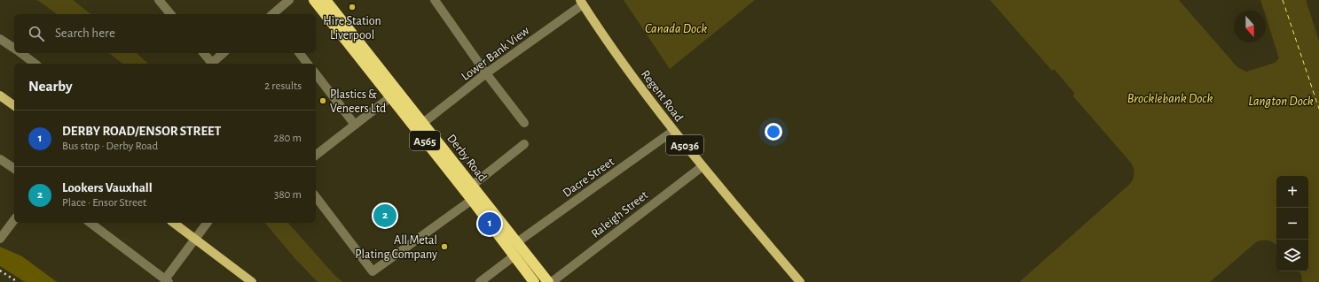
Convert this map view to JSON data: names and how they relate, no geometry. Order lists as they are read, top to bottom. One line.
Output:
{"streets":{"highway":["A565","Derby Road"],"main road":["Regent Road","A5036"],"street":["Lower Bank View","Dacre Street","Raleigh Street"]},"crossings":[["Lower Bank View","Regent Road"],["Lower Bank View","Derby Road"],["Regent Road","Dacre Street"],["Regent Road","Raleigh Street"],["Derby Road","Dacre Street"]],"water":["Canada Dock","Brocklebank Dock","Langton Dock"],"places":["Hire Station Liverpool","Plastics & Veneers Ltd","All Metal Plating Company"],"north":"bottom","page":{"search":"Search here","heading":["Nearby","2 results"],"list":[{"mark":"1","name":"DERBY ROAD/ENSOR STREET","note":"Bus stop · Derby Road","value":"280 m"},{"mark":"2","name":"Lookers Vauxhall","note":"Place · Ensor Street","value":"380 m"}],"map_buttons":["+","−"],"pins":["2","1"]}}
